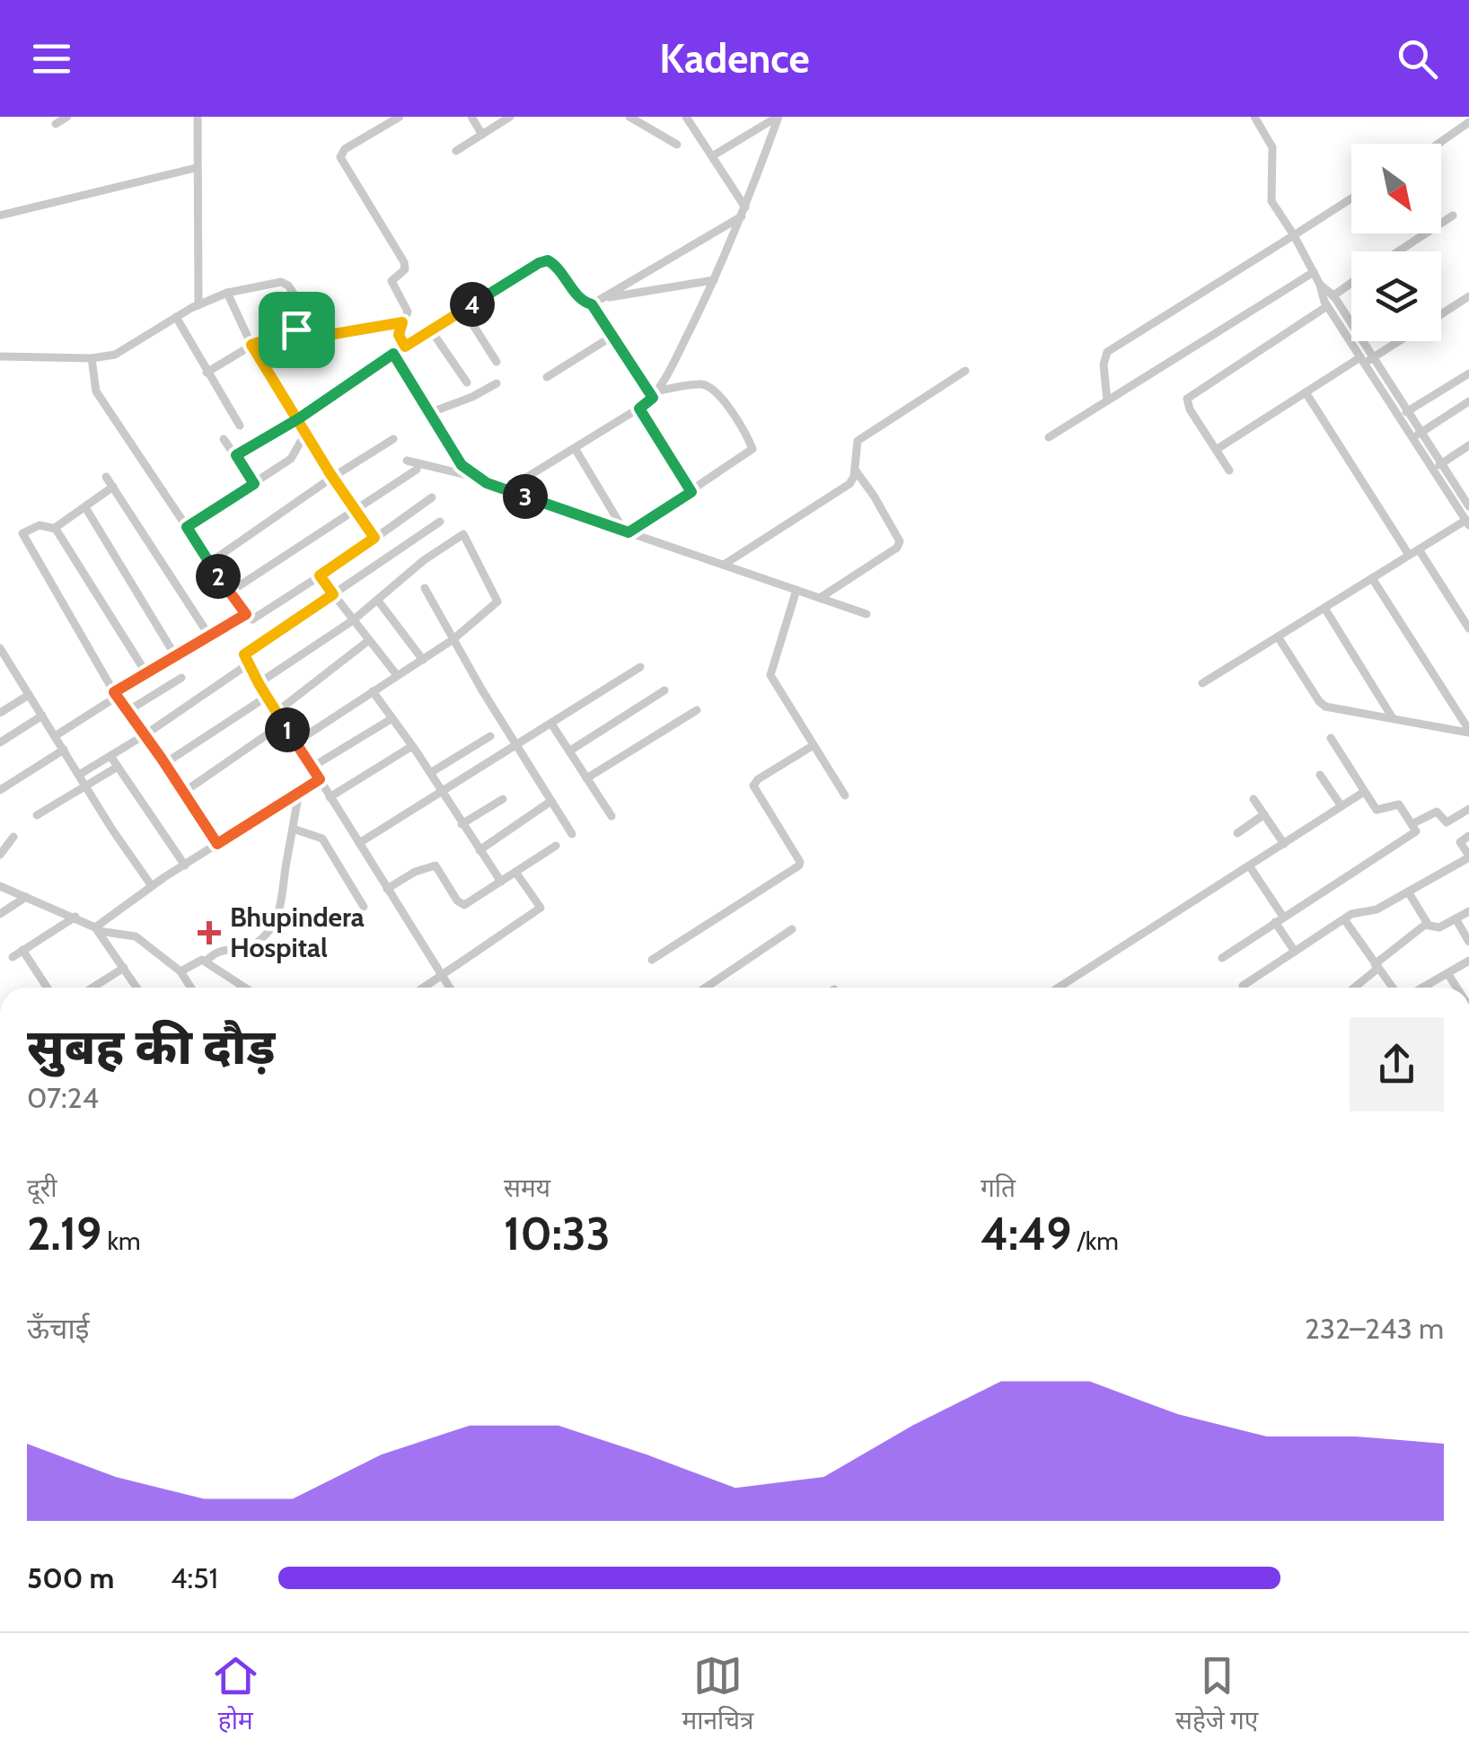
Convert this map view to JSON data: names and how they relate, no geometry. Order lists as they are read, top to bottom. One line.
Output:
{"places":{"health":["Bhupindera Hospital"]},"north":"bottom right","page":{"header":"Kadence","pins":["4","3","2","1"],"heading":["सुबह की दौड़","07:24"],"stats":[["दूरी","2.19 km"],["समय","10:33"],["गति","4:49 /km"]],"chart":["ऊँचाई","232–243 m"],"list":[{"name":"500 m","note":"4:51"}],"tabs":["होम","मानचित्र","सहेजे गए"]}}
